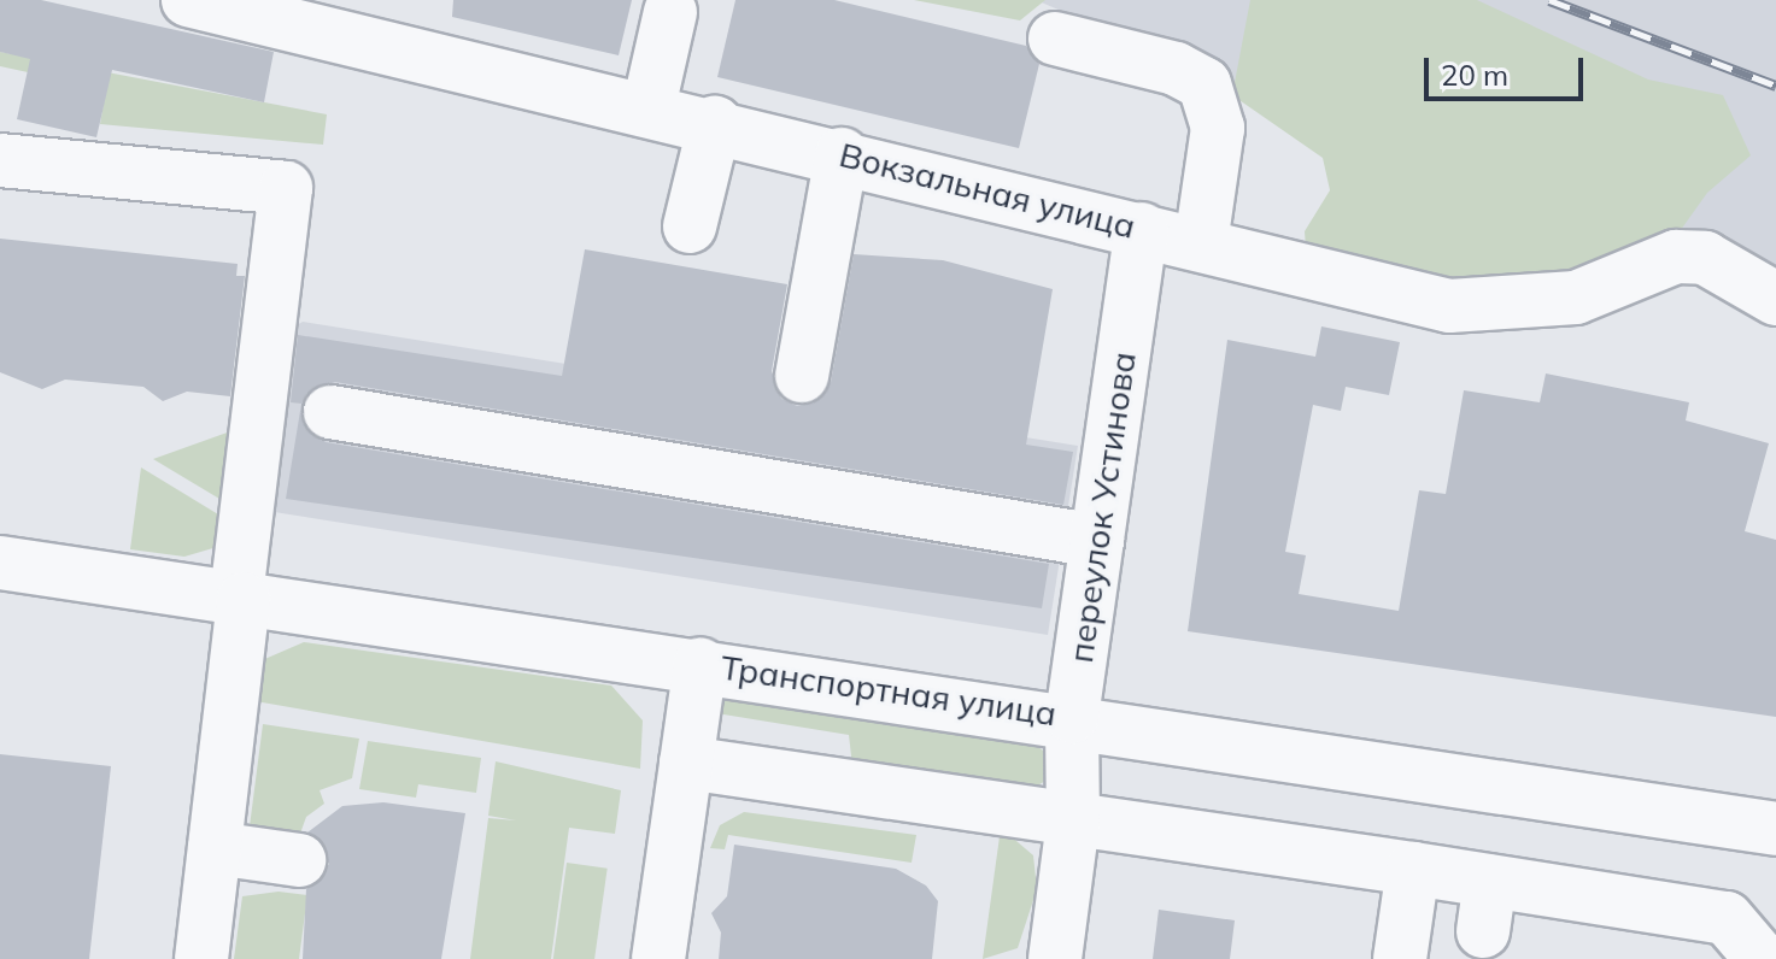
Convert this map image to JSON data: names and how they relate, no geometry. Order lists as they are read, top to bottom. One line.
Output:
{"streets":{"street":["Вокзальная улица","переулок Устинова","Транспортная улица"]},"crossings":[["Вокзальная улица","переулок Устинова"],["переулок Устинова","Транспортная улица"]],"scale_bar":"20 m"}
